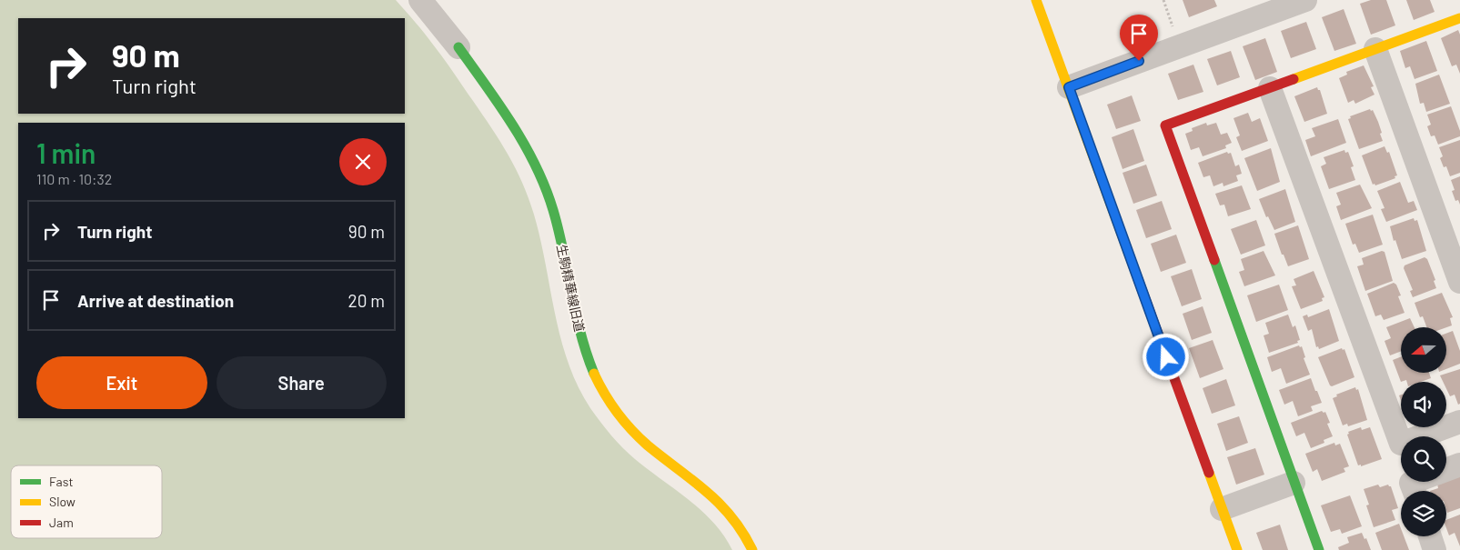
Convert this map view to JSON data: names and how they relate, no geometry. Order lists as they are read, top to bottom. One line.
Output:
{"streets":{"street":["生駒精華線旧道"]},"legend":["Fast","Slow","Jam"],"north":"left","page":{"turn":["90 m","Turn right"],"heading":["1 min","110 m · 10:32"],"list":[{"name":"Turn right","value":"90 m"},{"name":"Arrive at destination","value":"20 m"}],"buttons":["Exit","Share"]}}
